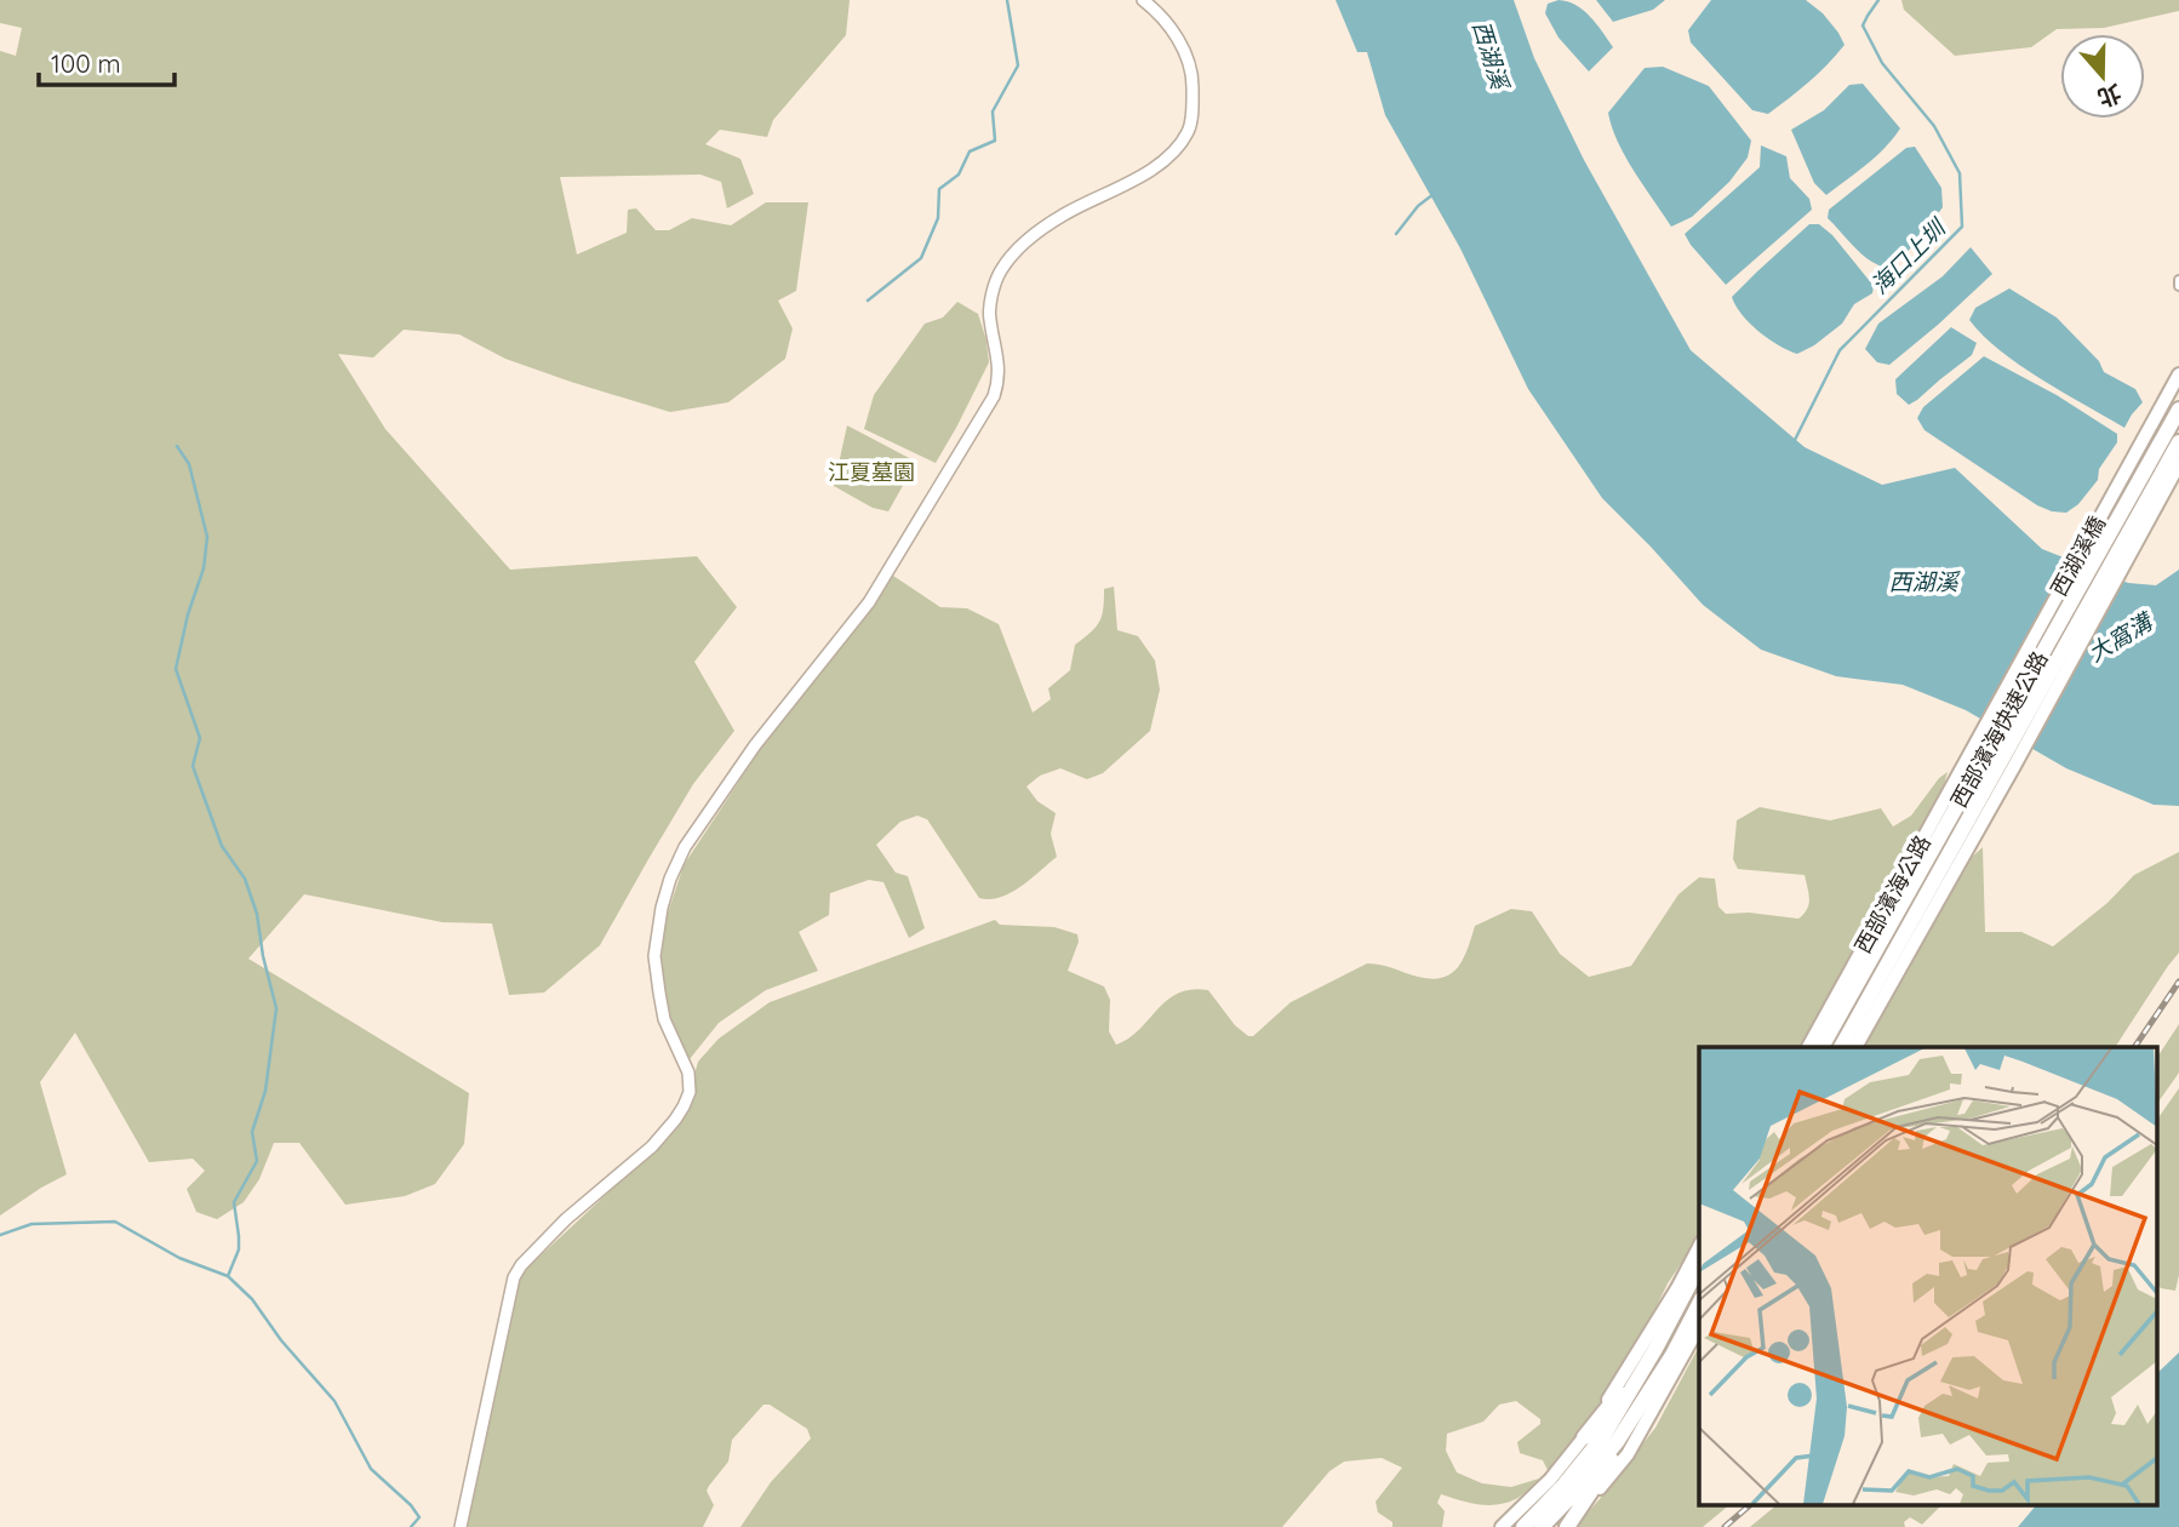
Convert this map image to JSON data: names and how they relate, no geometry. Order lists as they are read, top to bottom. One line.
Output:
{"streets":{"highway":["西部濱海快速公路"],"main road":["西湖溪橋","西部濱海公路"]},"crossings":[["西湖溪橋","西部濱海快速公路"],["西湖溪橋","西部濱海公路"],["西部濱海快速公路","西部濱海公路"]],"water":["西湖溪","海口上圳","大窩溝"],"parks":["江夏墓園"],"scale_bar":"100 m","north":"bottom"}
